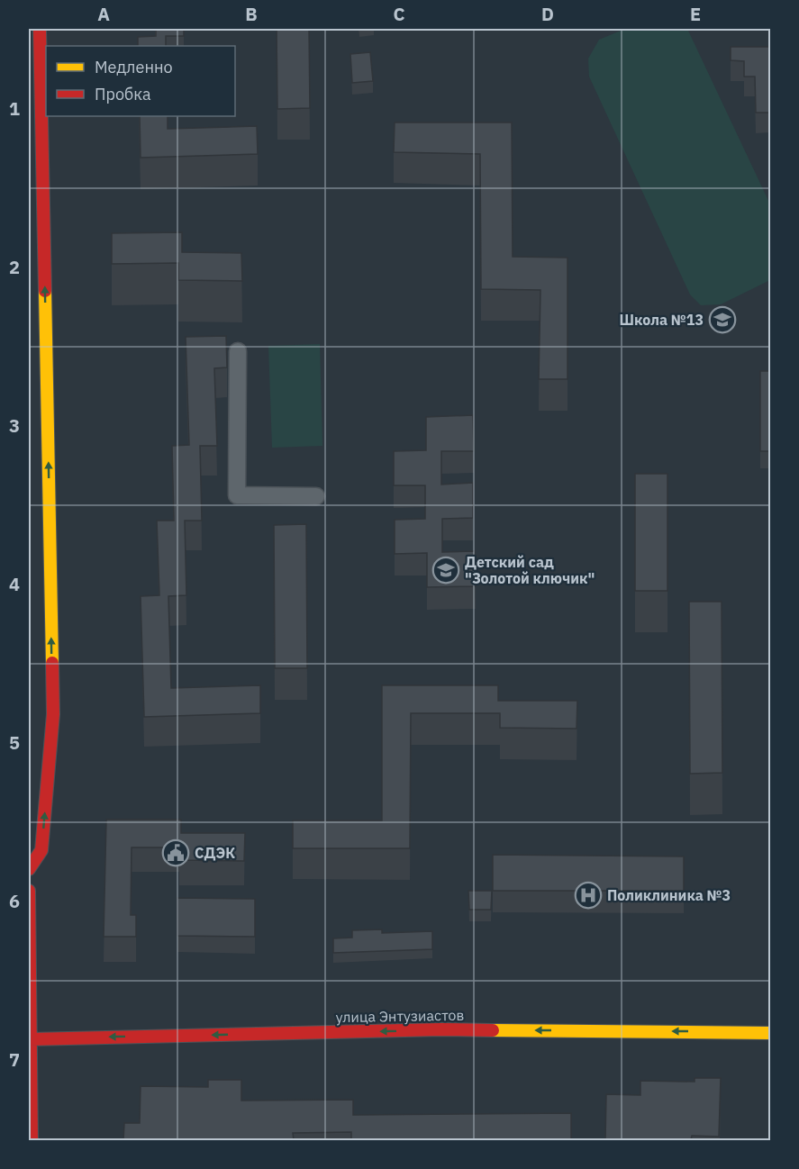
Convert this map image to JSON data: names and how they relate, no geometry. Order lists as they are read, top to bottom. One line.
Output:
{"streets":{"street":["улица Энтузиастов"]},"one_way":["улица Энтузиастов"],"places":{"school or university":["Школа №13","Детский сад \"Золотой ключик\""],"public building":["СДЭК"],"hospital":["Поликлиника №3"]},"legend":["Медленно","Пробка"],"grid":{"columns":["A","B","C","D","E"],"rows":["1","2","3","4","5","6","7"]}}
